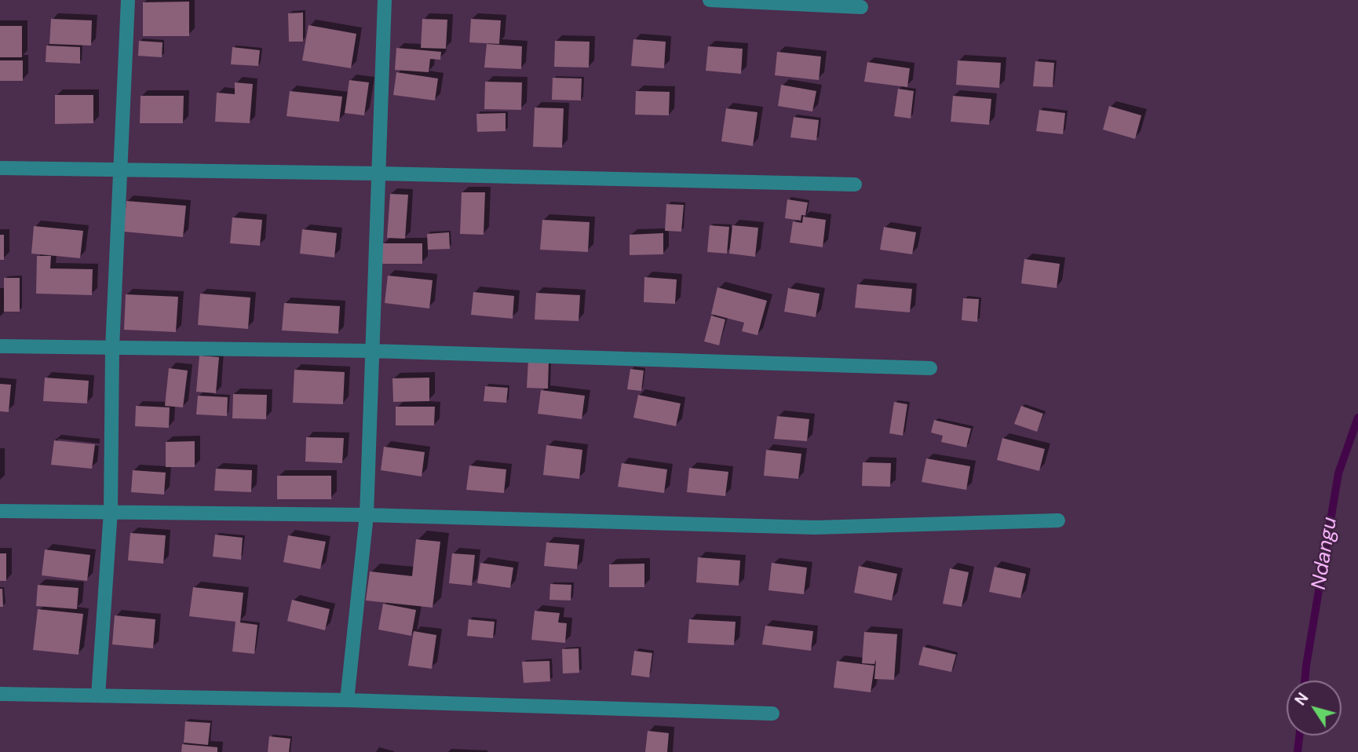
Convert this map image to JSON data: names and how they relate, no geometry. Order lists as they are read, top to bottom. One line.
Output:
{"water":["Ndangu"],"north":"top left"}
